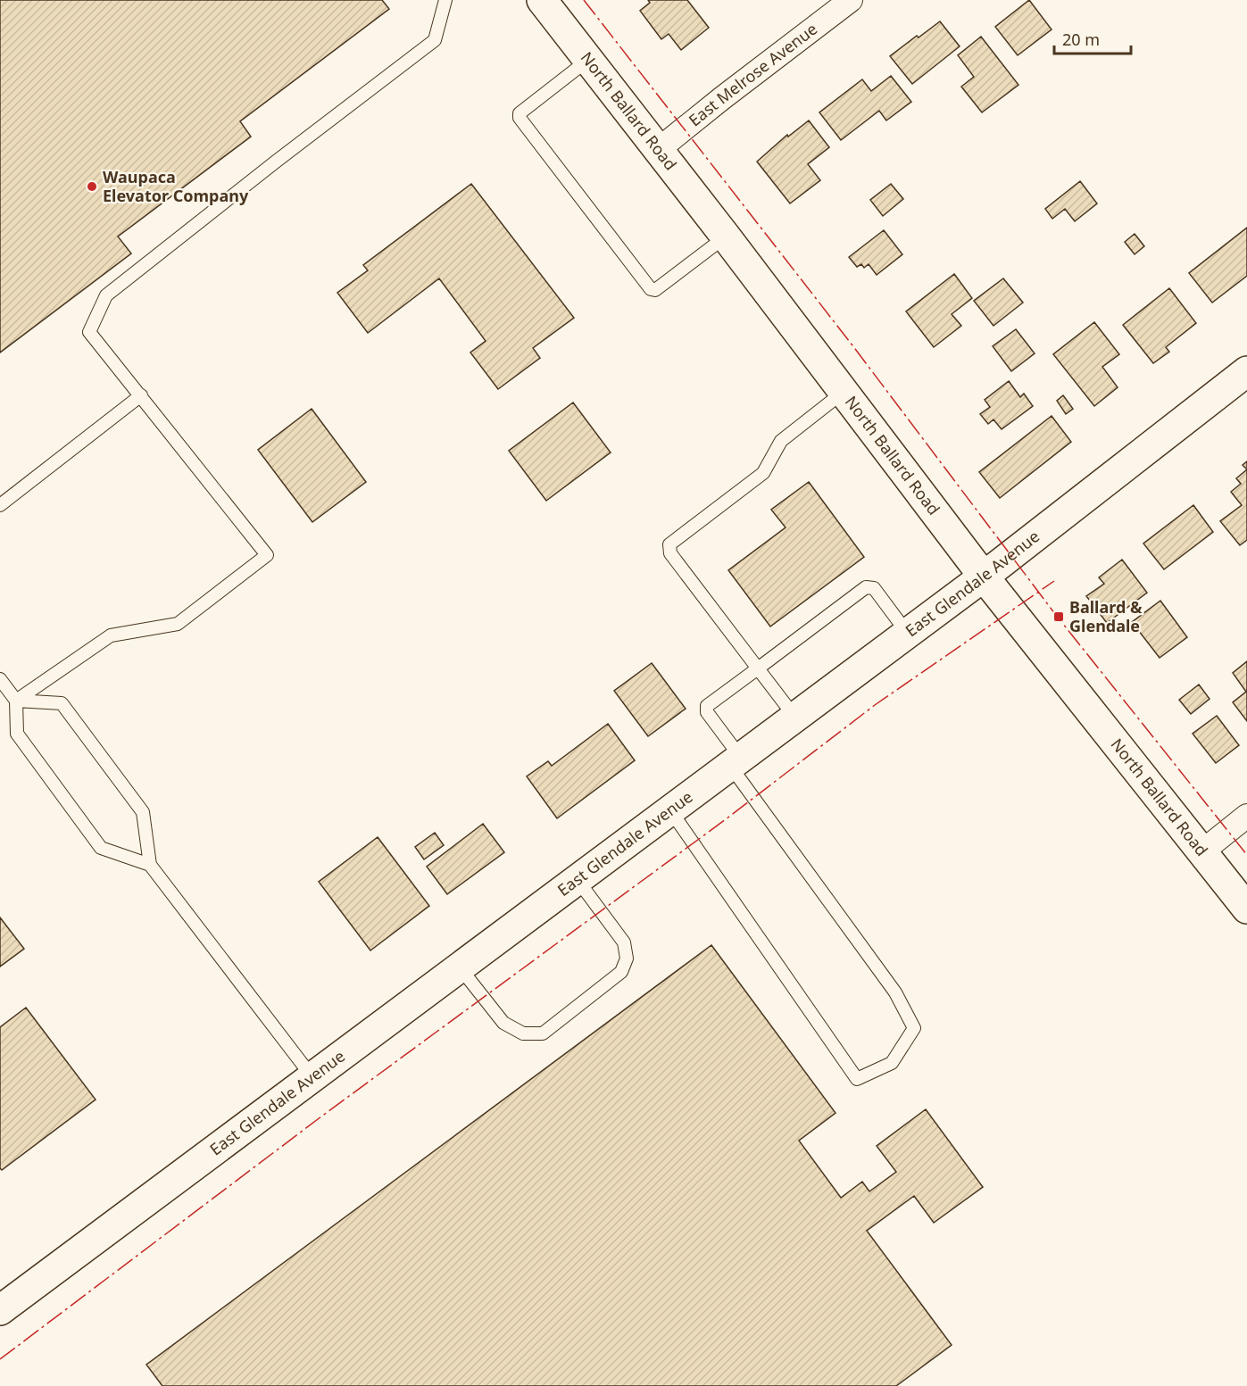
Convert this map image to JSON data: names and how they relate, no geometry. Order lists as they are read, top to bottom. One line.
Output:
{"streets":{"street":["East Melrose Avenue","North Ballard Road","East Glendale Avenue"]},"crossings":[["East Melrose Avenue","North Ballard Road"],["North Ballard Road","East Glendale Avenue"]],"places":{"other":["Waupaca Elevator Company"],"transit":["Ballard & Glendale"]},"scale_bar":"20 m"}
